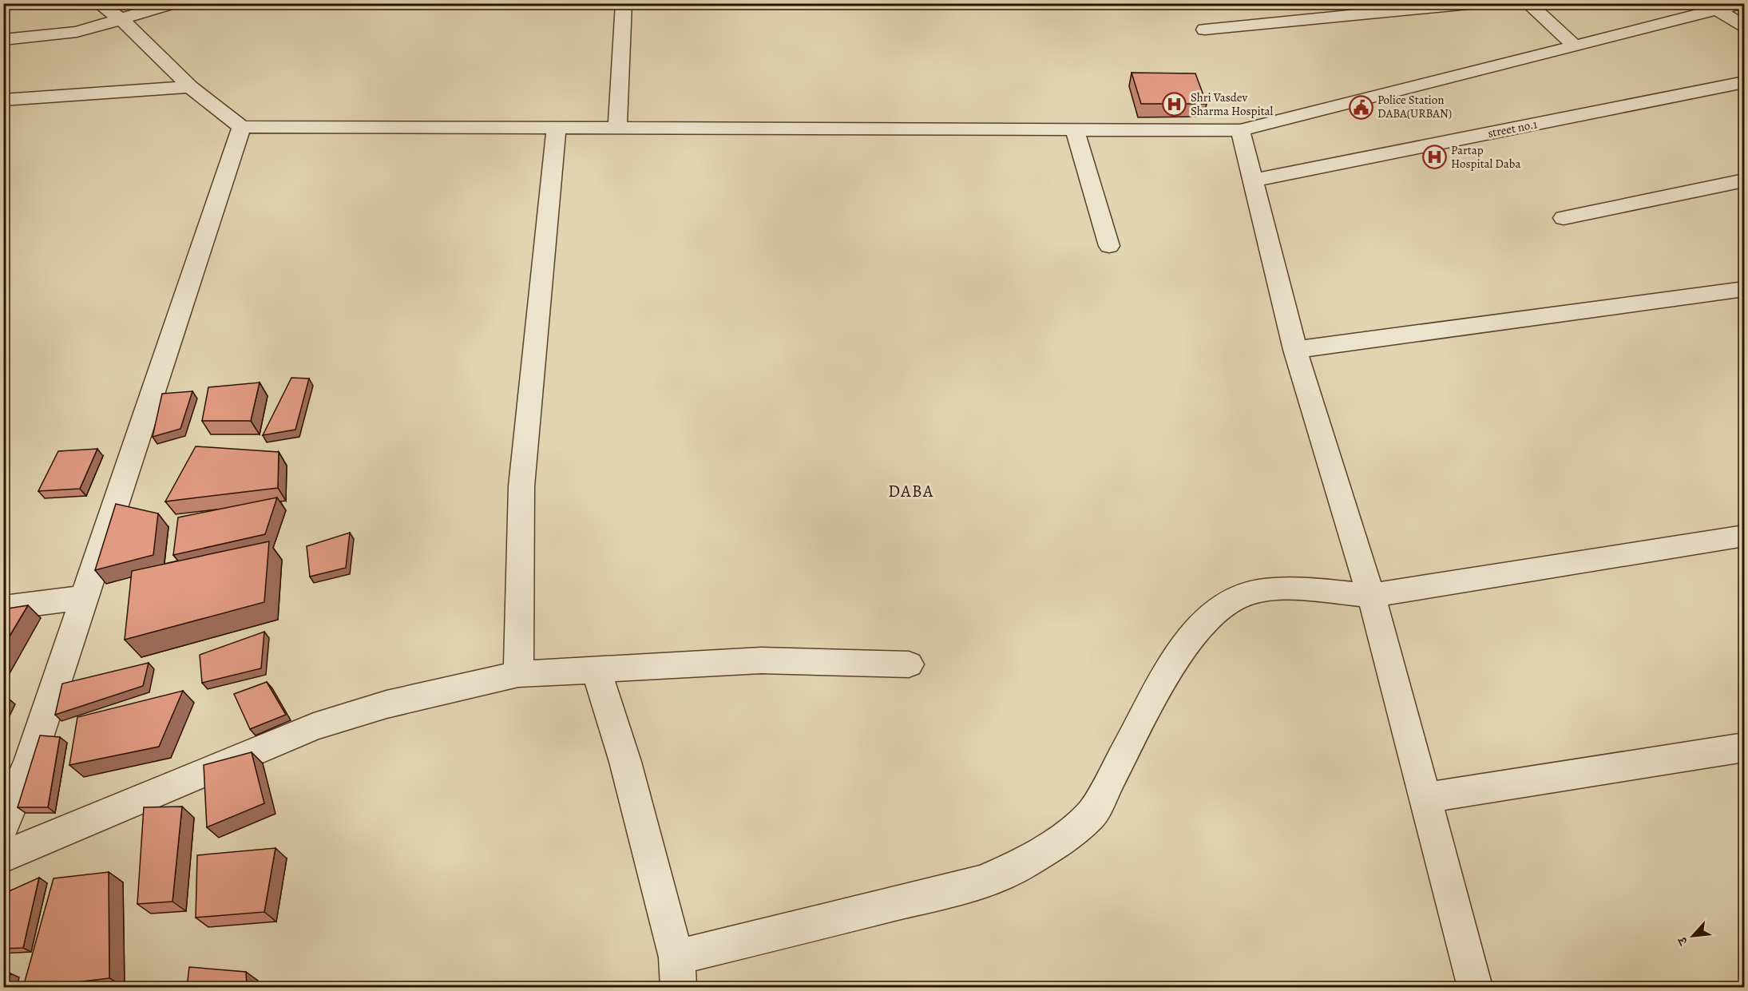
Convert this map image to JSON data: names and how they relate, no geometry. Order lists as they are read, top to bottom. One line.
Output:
{"streets":{"street":["street no.1"]},"districts":["DABA"],"places":{"hospital":["Shri Vasdev Sharma Hospital","Partap Hospital Daba"],"public building":["Police Station DABA(URBAN)"]},"north":"bottom left"}
